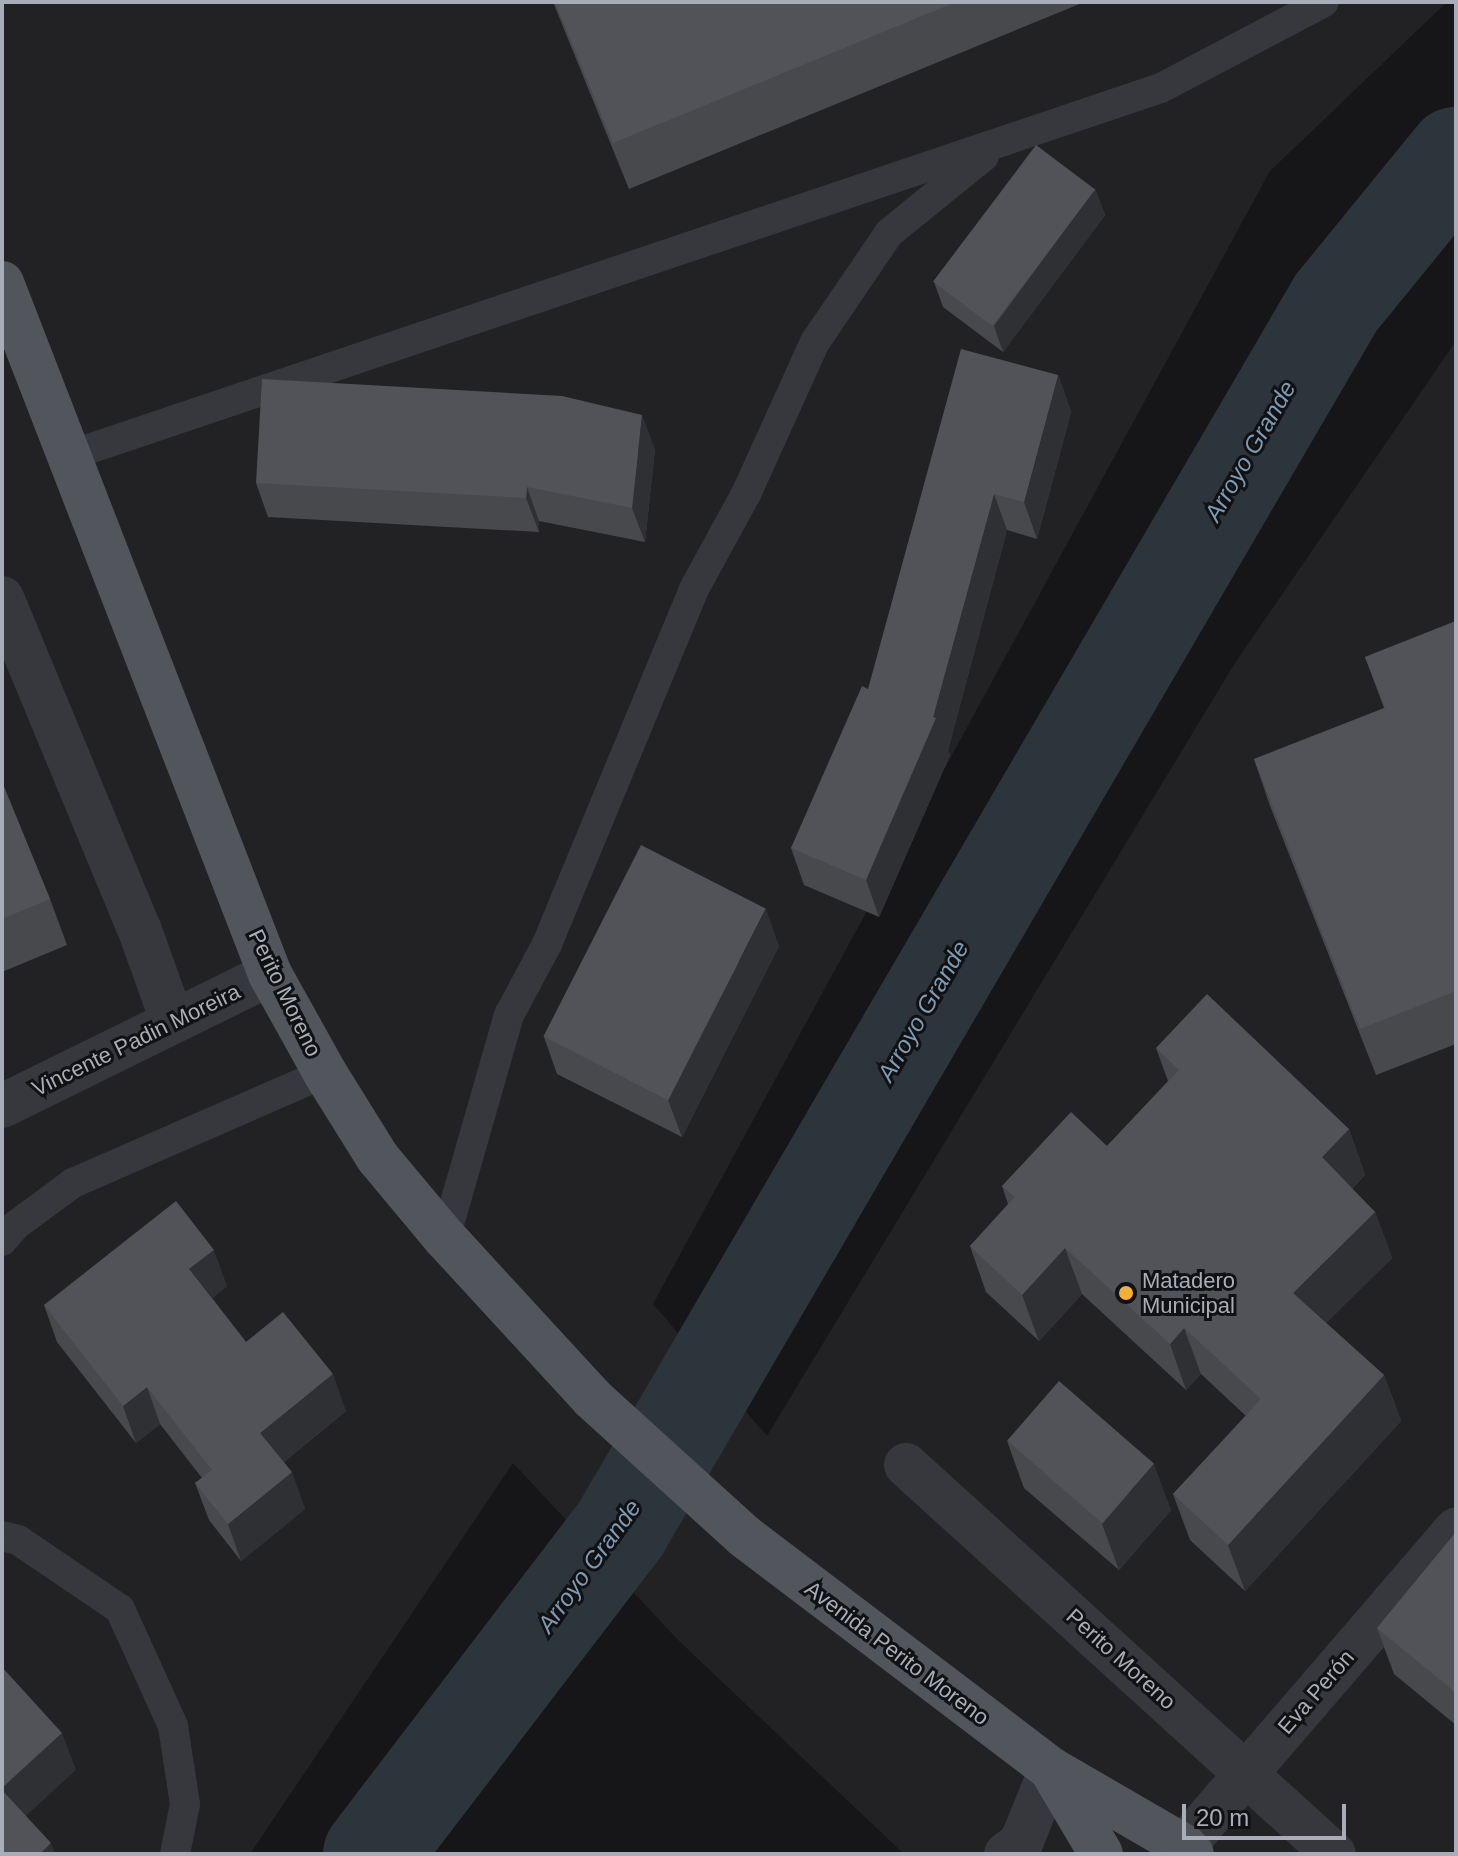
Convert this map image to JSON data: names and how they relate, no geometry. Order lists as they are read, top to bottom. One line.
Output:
{"streets":{"main road":["Perito Moreno","Avenida Perito Moreno"],"street":["Vincente Padin Moreira","Eva Perón"]},"crossings":[["Perito Moreno","Vincente Padin Moreira"],["Perito Moreno","Avenida Perito Moreno"],["Perito Moreno","Eva Perón"],["Avenida Perito Moreno","Eva Perón"]],"water":["Arroyo Grande"],"places":["Matadero Municipal"],"scale_bar":"20 m"}
